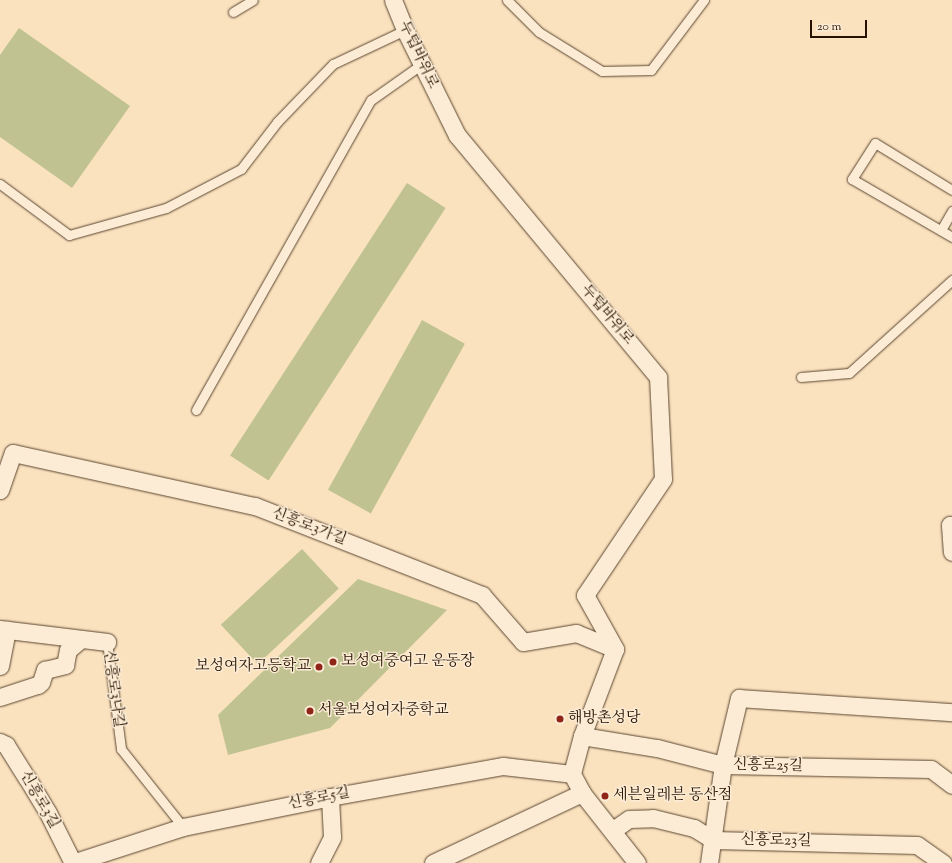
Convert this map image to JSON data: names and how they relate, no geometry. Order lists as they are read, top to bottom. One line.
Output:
{"streets":{"street":["두텁바위로","신흥로3가길","신흥로3나길","신흥로25길","신흥로5길","신흥로3길","신흥로23길"]},"crossings":[["두텁바위로","신흥로3가길"],["신흥로3나길","신흥로5길"],["신흥로5길","신흥로3길"]],"places":["보성여중여고 운동장","보성여자고등학교","서울보성여자중학교","해방촌성당","세븐일레븐 동산점"],"scale_bar":"20 m"}
